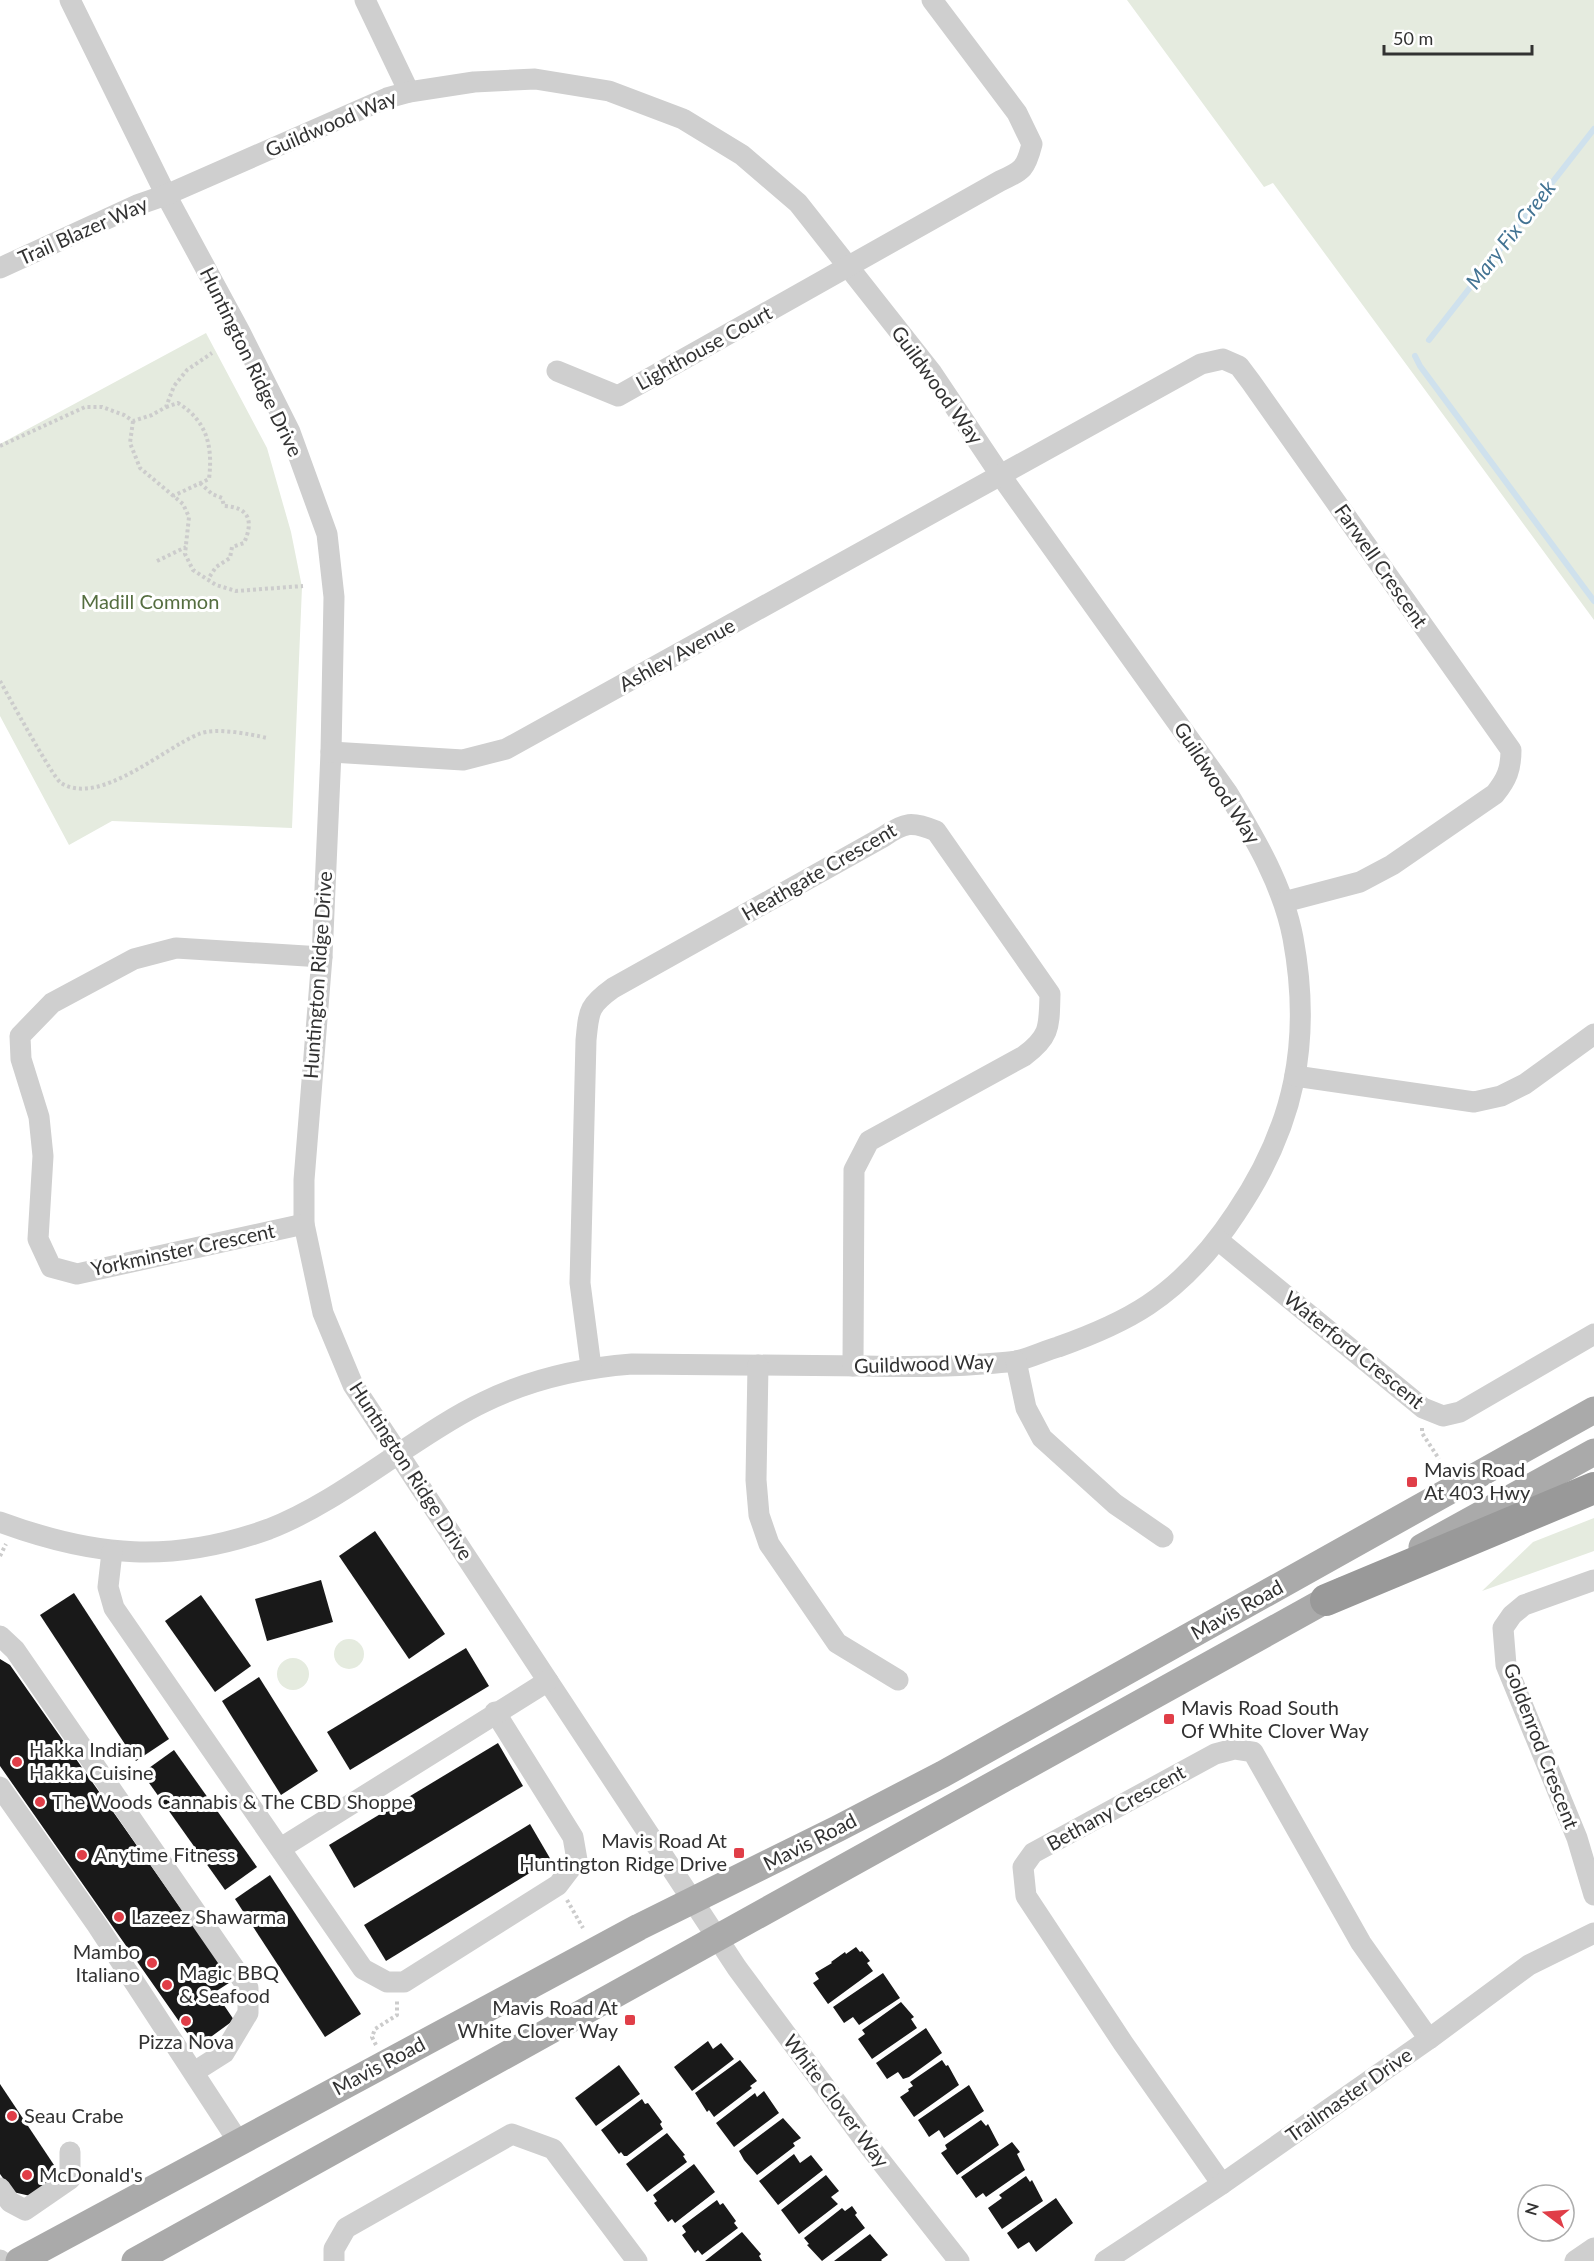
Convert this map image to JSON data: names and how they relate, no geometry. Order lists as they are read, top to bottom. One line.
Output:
{"streets":{"main road":["Mavis Road"],"street":["Guildwood Way","Trail Blazer Way","Lighthouse Court","Huntington Ridge Drive","Farwell Crescent","Ashley Avenue","Heathgate Crescent","Yorkminster Crescent","Waterford Crescent","Goldenrod Crescent","Bethany Crescent","Trailmaster Drive","White Clover Way"]},"crossings":[["Guildwood Way","Trail Blazer Way"],["Guildwood Way","Lighthouse Court"],["Guildwood Way","Huntington Ridge Drive"],["Guildwood Way","Farwell Crescent"],["Guildwood Way","Ashley Avenue"],["Guildwood Way","Heathgate Crescent"],["Guildwood Way","Waterford Crescent"],["Trail Blazer Way","Huntington Ridge Drive"],["Huntington Ridge Drive","Ashley Avenue"],["Huntington Ridge Drive","Yorkminster Crescent"],["Huntington Ridge Drive","Mavis Road"],["Huntington Ridge Drive","White Clover Way"],["Farwell Crescent","Ashley Avenue"],["Mavis Road","White Clover Way"],["Bethany Crescent","Trailmaster Drive"]],"water":["Mary Fix Creek"],"parks":["Madill Common"],"places":{"transit":["Mavis Road At 403 Hwy","Mavis Road South Of White Clover Way","Mavis Road At Huntington Ridge Drive","Mavis Road At White Clover Way"],"other":["Hakka Indian Hakka Cuisine","The Woods Cannabis & The CBD Shoppe","Anytime Fitness","Lazeez Shawarma","Mambo Italiano","Magic BBQ & Seafood","Pizza Nova","Seau Crabe","McDonald's"]},"scale_bar":"50 m","north":"left"}
